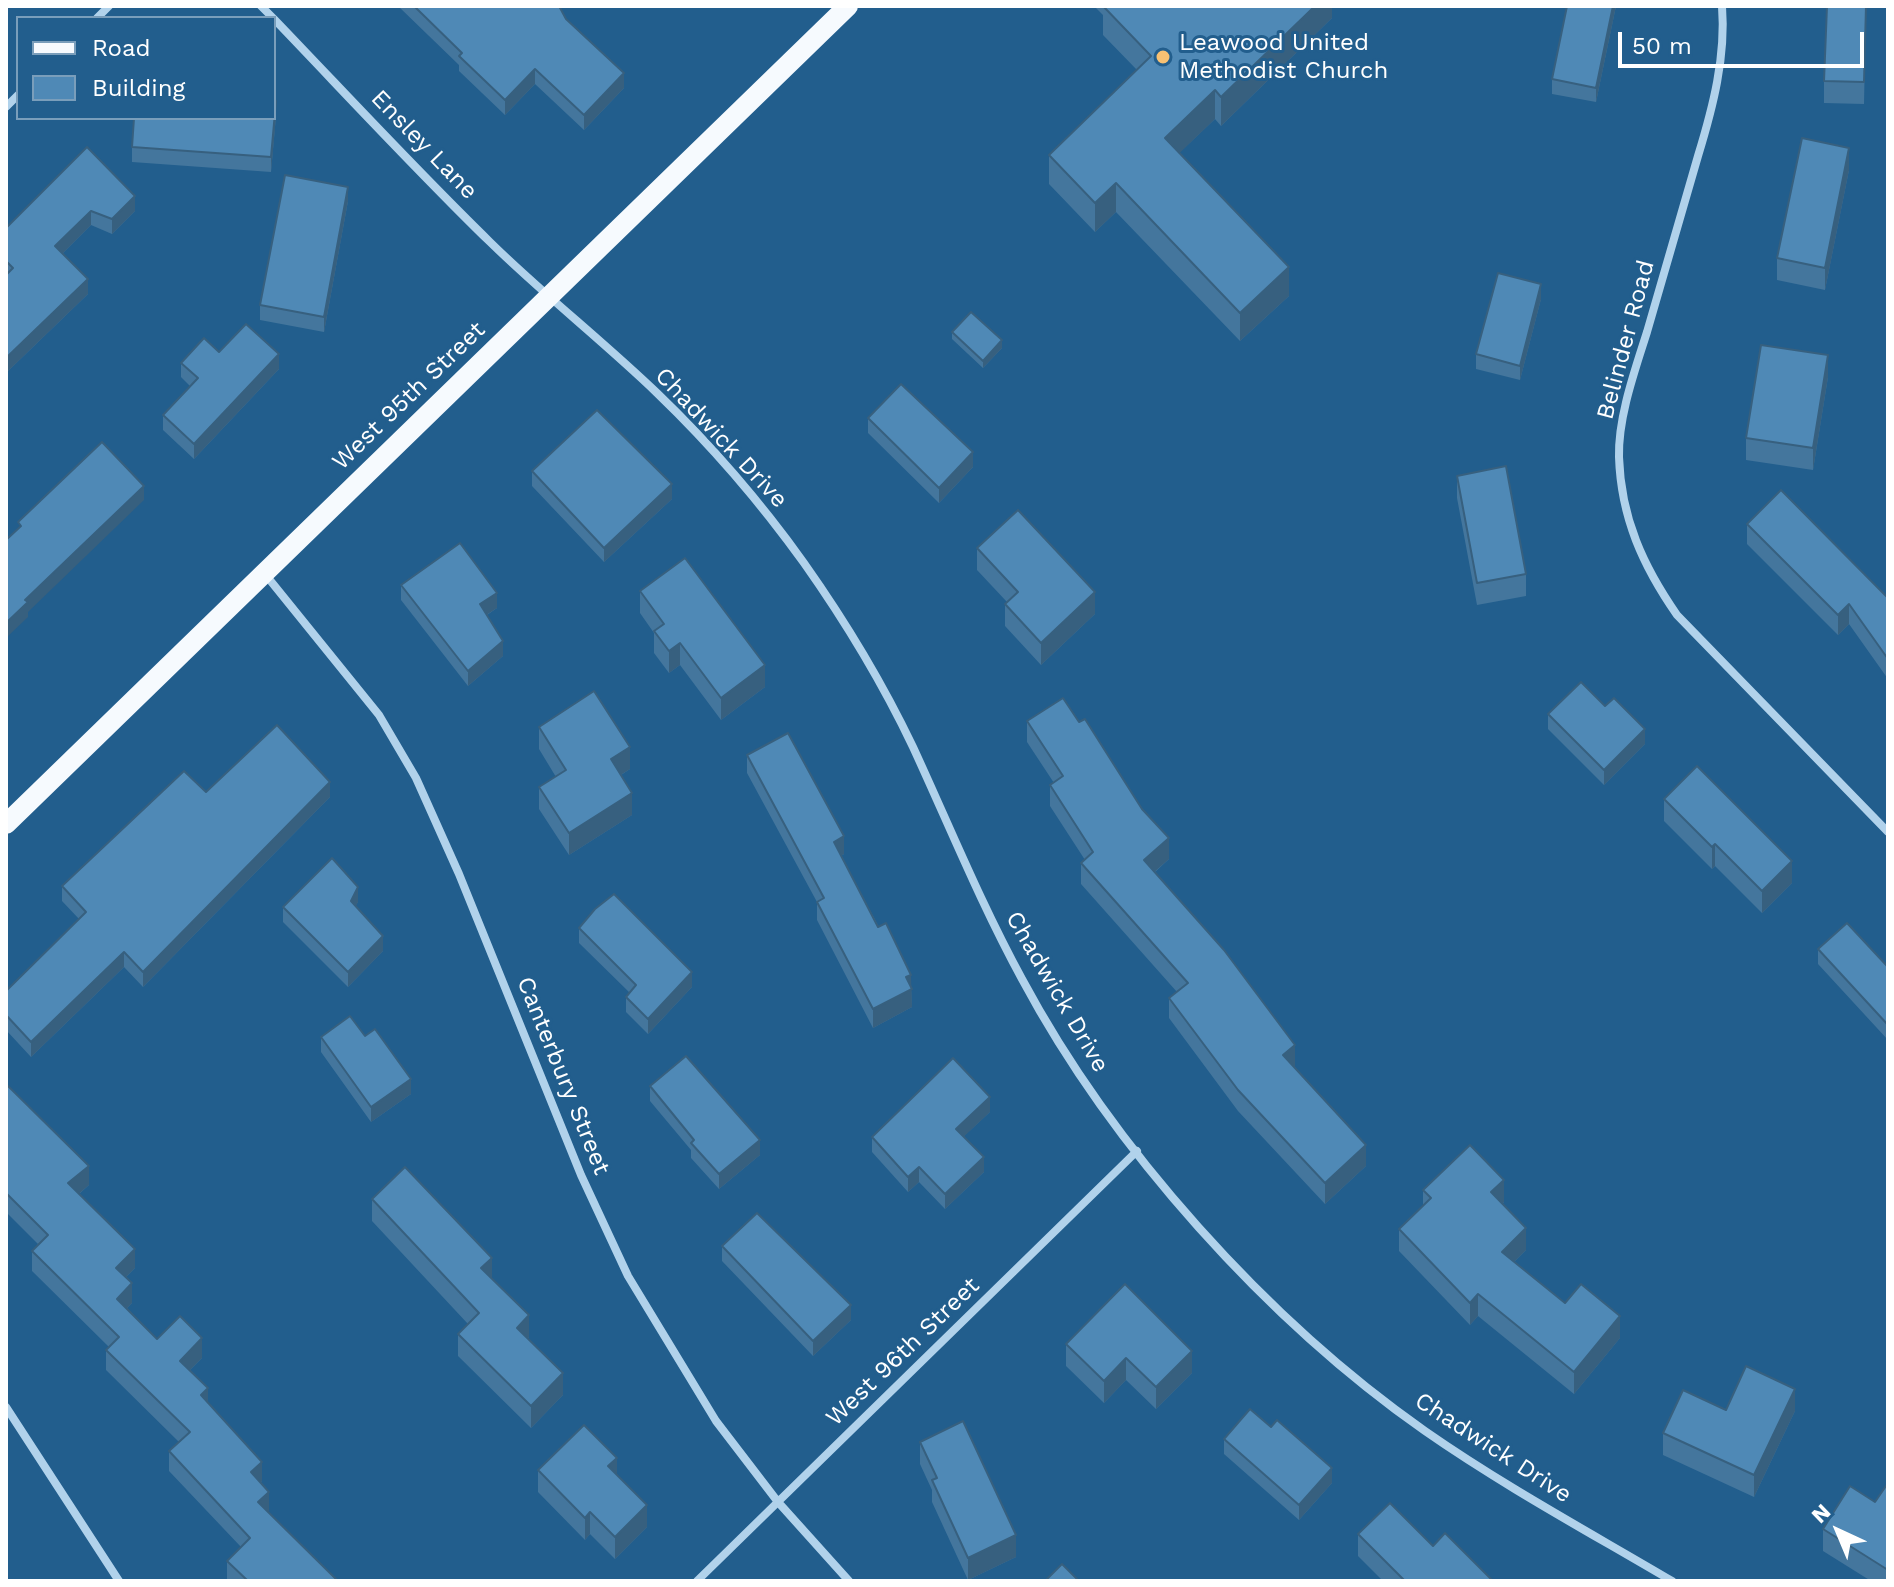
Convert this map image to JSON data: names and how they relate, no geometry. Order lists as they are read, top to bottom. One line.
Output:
{"streets":{"main road":["West 95th Street"],"street":["Ensley Lane","Belinder Road","Chadwick Drive","Canterbury Street","West 96th Street"]},"crossings":[["Ensley Lane","West 95th Street"],["Ensley Lane","Chadwick Drive"],["West 95th Street","Chadwick Drive"],["West 95th Street","Canterbury Street"],["Chadwick Drive","West 96th Street"],["Canterbury Street","West 96th Street"]],"places":["Leawood United Methodist Church"],"legend":["Road","Building"],"scale_bar":"50 m","north":"top left"}
